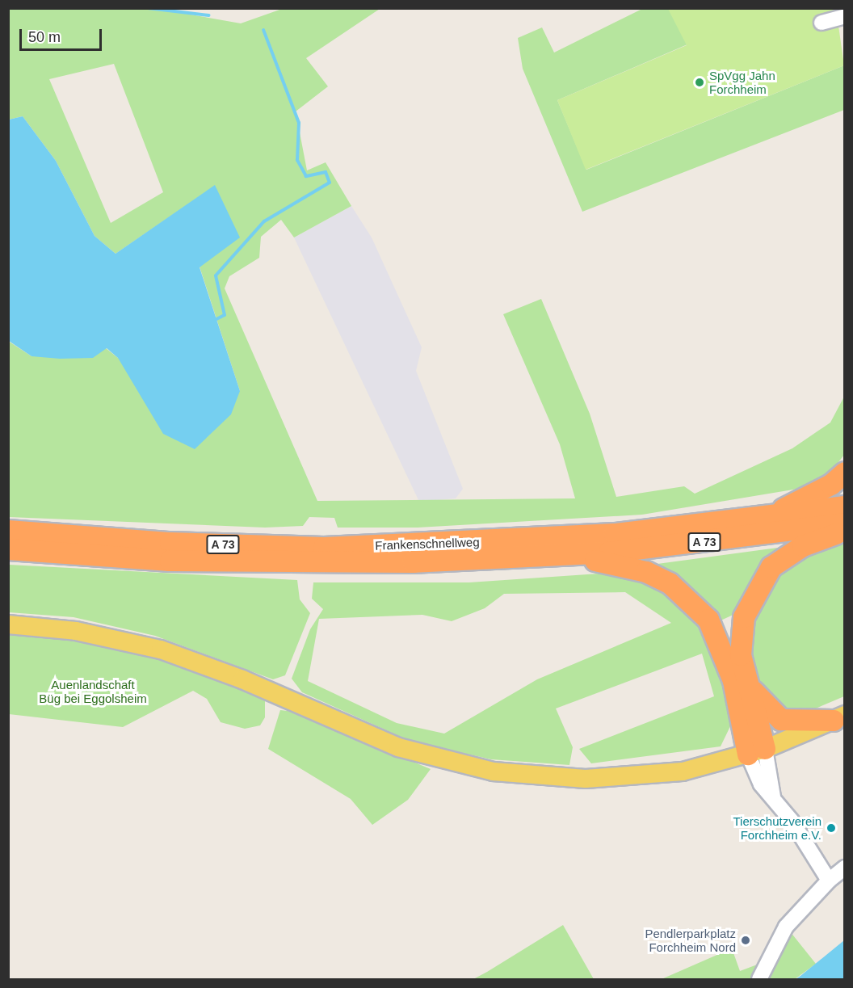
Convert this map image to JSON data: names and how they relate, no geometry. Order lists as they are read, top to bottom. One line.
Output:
{"streets":{"highway":["A 73","Frankenschnellweg"]},"parks":["Auenlandschaft Büg bei Eggolsheim"],"places":["SpVgg Jahn Forchheim","Tierschutzverein Forchheim e.V.","Pendlerparkplatz Forchheim Nord"],"scale_bar":"50 m"}
